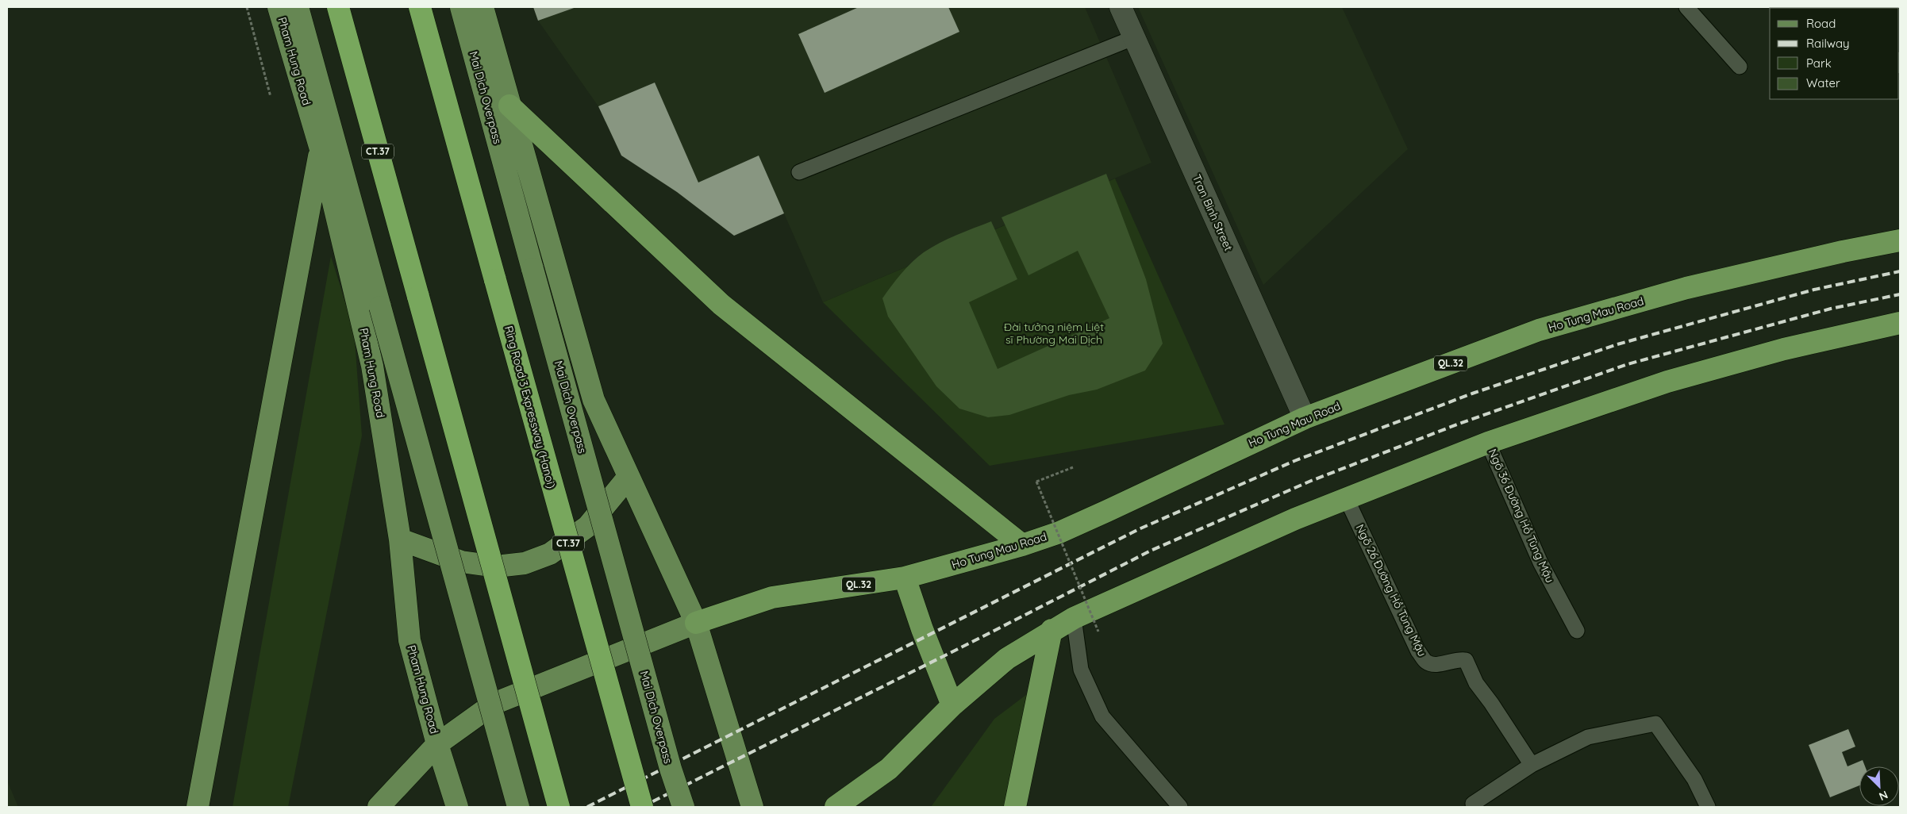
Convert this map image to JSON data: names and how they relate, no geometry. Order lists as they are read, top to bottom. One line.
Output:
{"streets":{"highway":["CT.37","Ho Tung Mau Road","QL.32","Ring Road 3 Expressway (Hanoi)"],"main road":["Pham Hung Road","Mai Dich Overpass"],"street":["Tran Binh Street"],"lane":["Ngõ 36 Đường Hồ Tùng Mậu","Ngõ 26 Đường Hồ Tùng Mậu"]},"crossings":[["Tran Binh Street","Ho Tung Mau Road"]],"parks":["Đài tưởng niệm Liệt sĩ Phường Mai Dịch"],"legend":["Road","Railway","Park","Water"],"north":"bottom right"}
